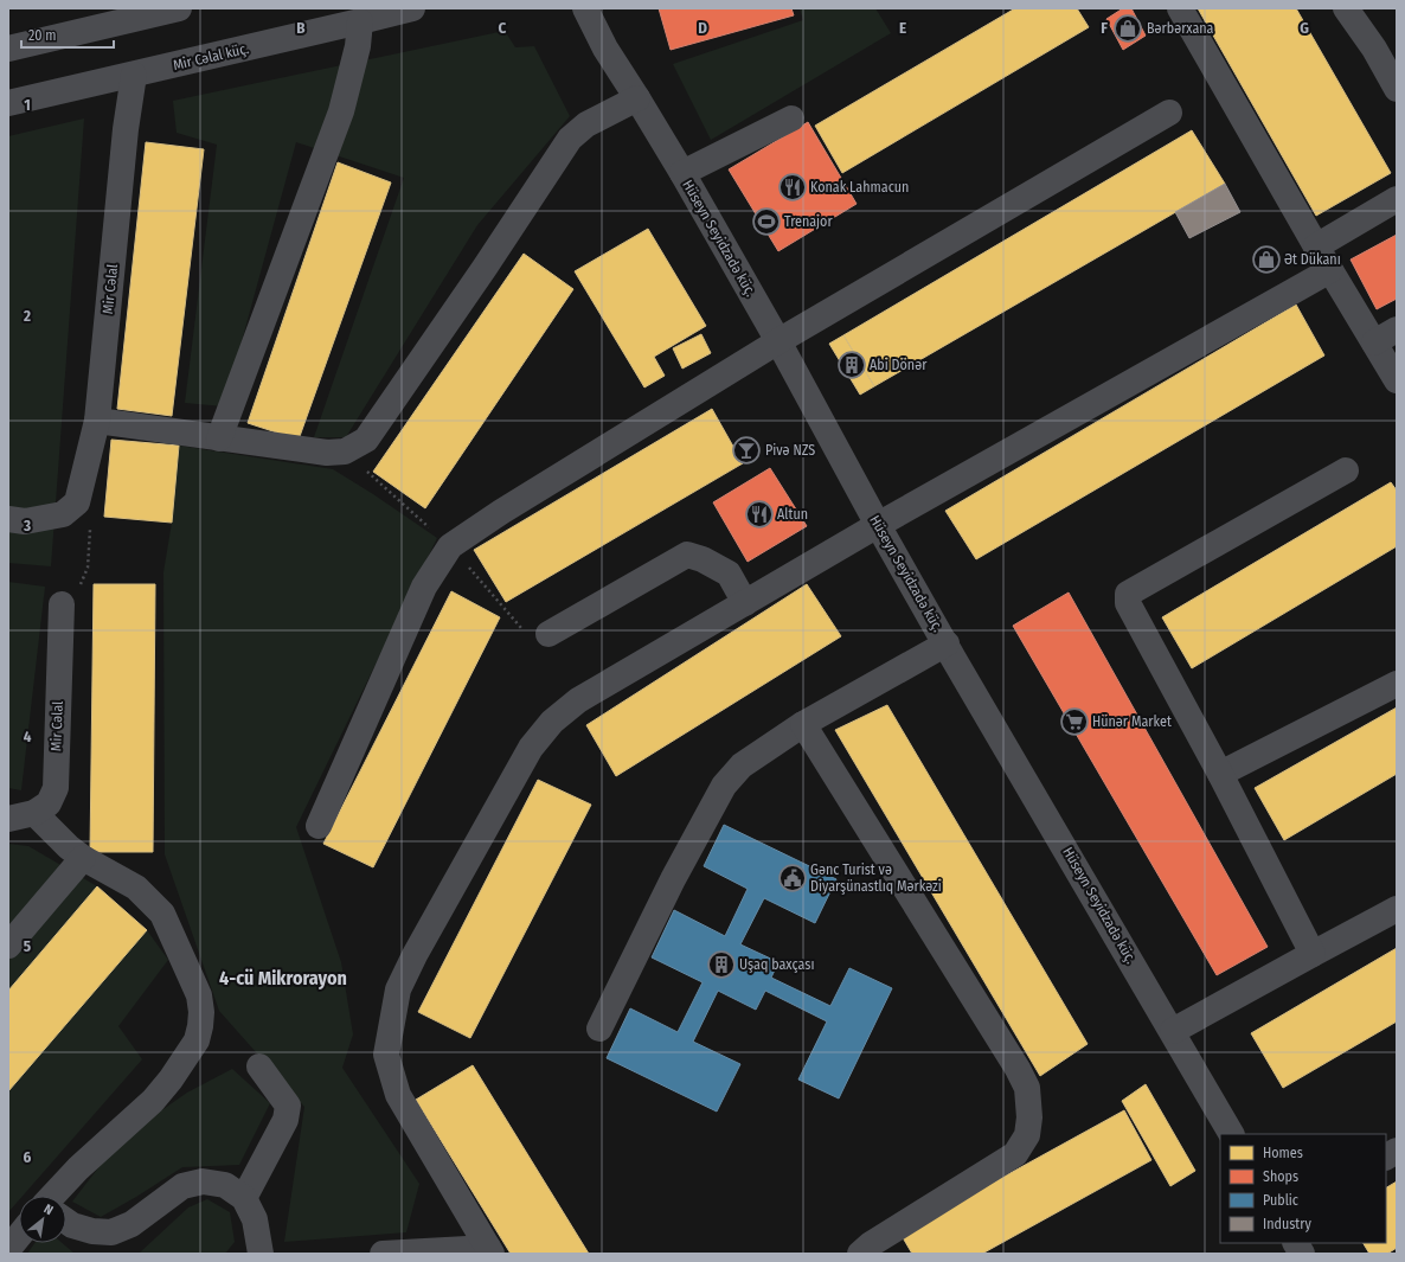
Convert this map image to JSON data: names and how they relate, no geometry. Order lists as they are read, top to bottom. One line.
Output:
{"streets":{"street":["Mir Cəlal küç.","Hüseyn Seyidzadə küç.","Mir Cəlal"]},"crossings":[["Mir Cəlal küç.","Mir Cəlal"]],"districts":["4-cü Mikrorayon"],"places":{"shop":["Bərbərxana","Ət Dükanı"],"restaurant":["Konak Lahmacun","Altun"],"sports":["Trenajor"],"building":["Abi Dönər","Uşaq baxçası"],"bar":["Pivə NZS"],"supermarket":["Hünər Market"],"public building":["Gənc Turist və Diyarşünastlıq Mərkəzi"]},"legend":["Homes","Shops","Public","Industry"],"scale_bar":"20 m","north":"top right","grid":{"columns":["B","C","D","E","F","G"],"rows":["1","2","3","4","5","6"]}}
